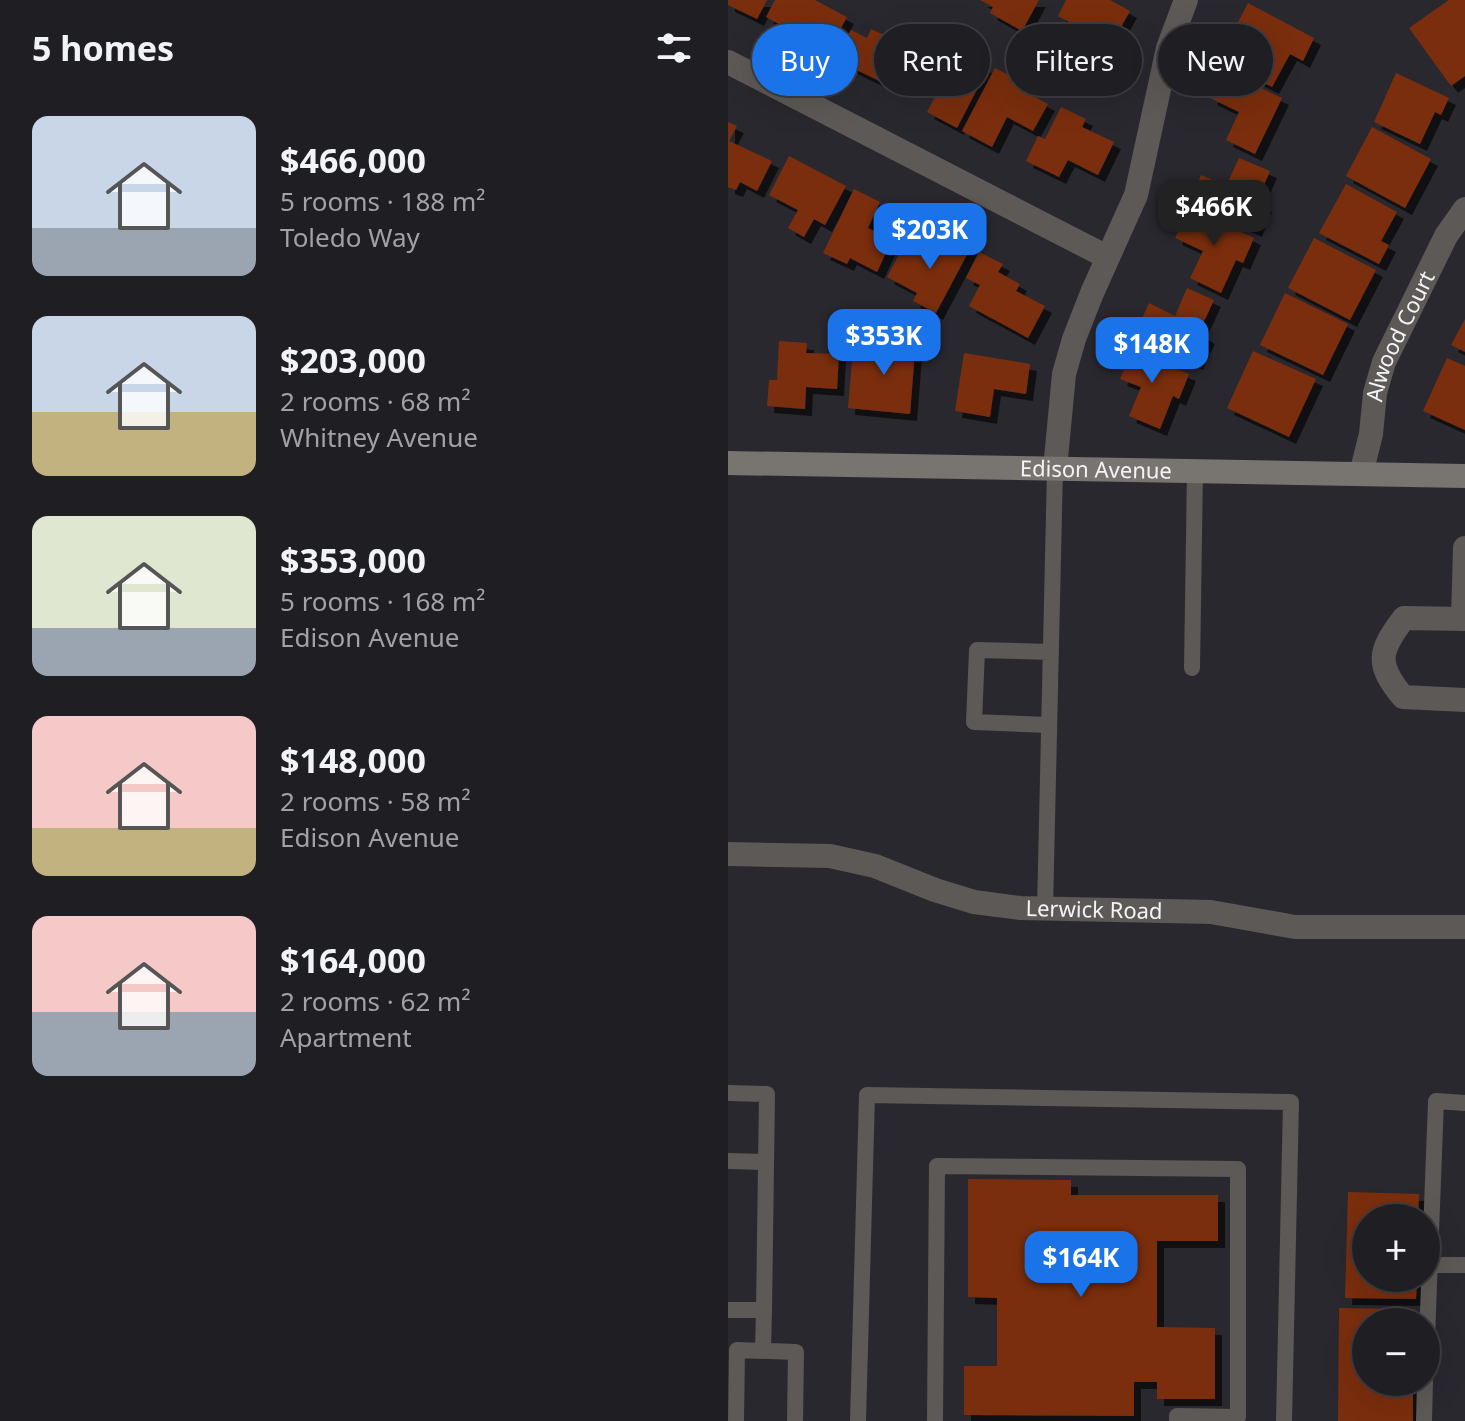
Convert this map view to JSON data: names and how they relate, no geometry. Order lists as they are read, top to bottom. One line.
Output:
{"streets":{"street":["Alwood Court","Edison Avenue","Lerwick Road"]},"crossings":[["Alwood Court","Edison Avenue"]],"page":{"heading":"5 homes","chip":["Buy","Rent","Filters","New"],"list":[{"name":"$466,000","note":"5 rooms · 188 m² · Toledo Way"},{"name":"$203,000","note":"2 rooms · 68 m² · Whitney Avenue"},{"name":"$353,000","note":"5 rooms · 168 m² · Edison Avenue"},{"name":"$148,000","note":"2 rooms · 58 m² · Edison Avenue"},{"name":"$164,000","note":"2 rooms · 62 m² · Apartment"}],"price":["$466K","$203K","$353K","$148K","$164K"],"map_buttons":["+","−"]}}
